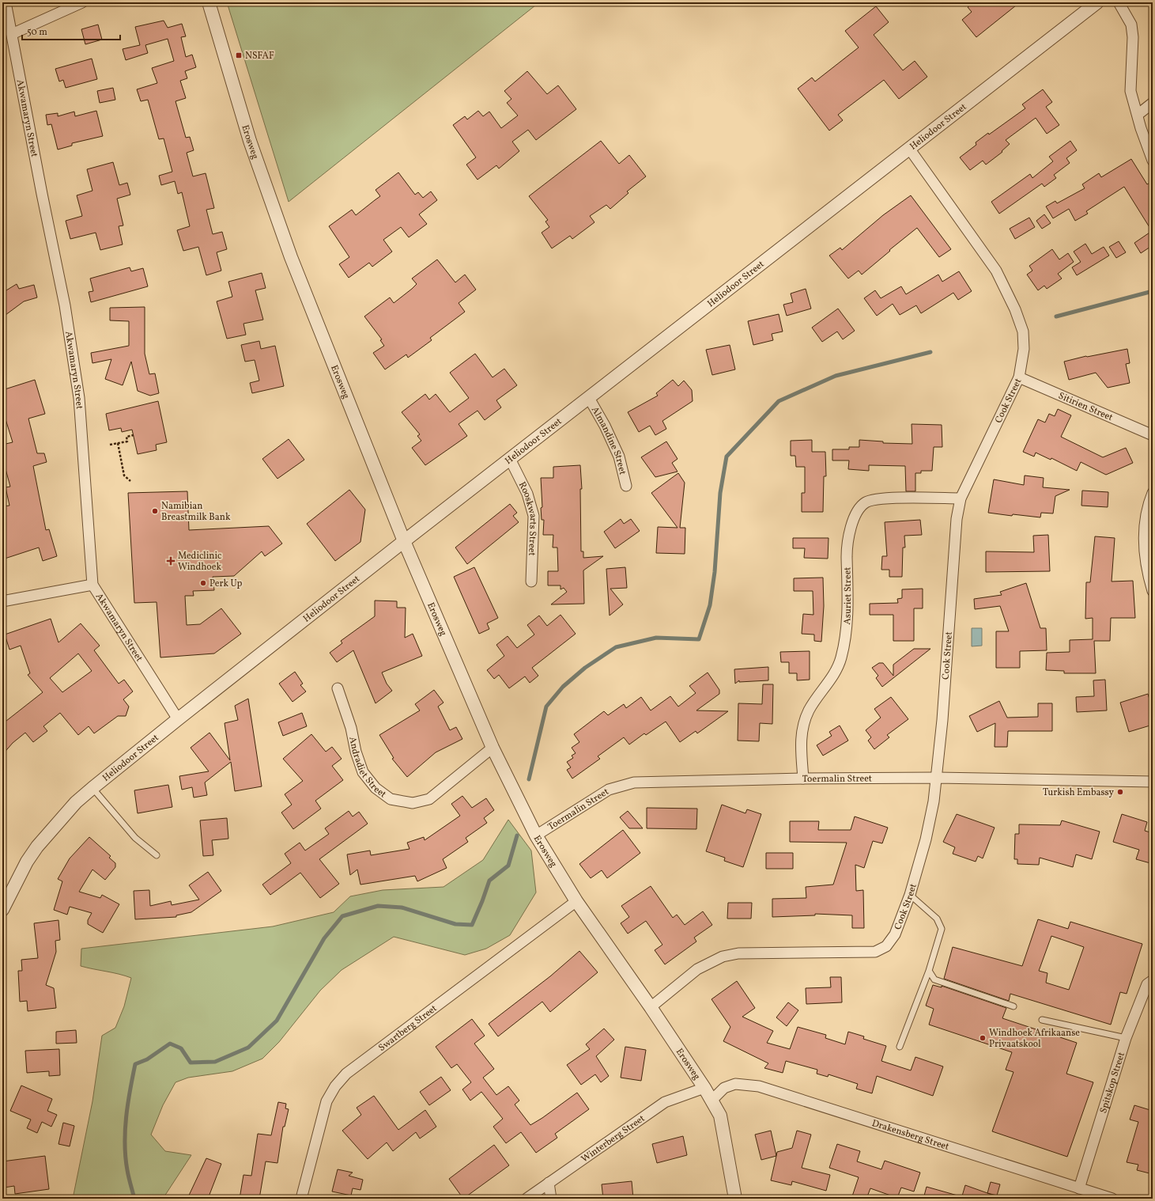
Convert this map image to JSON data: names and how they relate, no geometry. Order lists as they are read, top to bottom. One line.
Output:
{"streets":{"street":["Akwamaryn Street","Heliodoor Street","Erosweg","Cook Street","Sitirien Street","Almandine Street","Rooskwarts Street","Asuriet Street","Andradiet Street","Toermalin Street","Swartberg Street","Spitskop Street","Drakensberg Street","Winterberg Street"]},"crossings":[["Akwamaryn Street","Heliodoor Street"],["Heliodoor Street","Erosweg"],["Heliodoor Street","Cook Street"],["Heliodoor Street","Almandine Street"],["Heliodoor Street","Rooskwarts Street"],["Erosweg","Cook Street"],["Erosweg","Andradiet Street"],["Erosweg","Toermalin Street"],["Erosweg","Swartberg Street"],["Erosweg","Drakensberg Street"],["Erosweg","Winterberg Street"],["Cook Street","Sitirien Street"],["Cook Street","Asuriet Street"],["Cook Street","Toermalin Street"],["Asuriet Street","Toermalin Street"],["Spitskop Street","Drakensberg Street"]],"places":{"transit":["NSFAF"],"other":["Namibian Breastmilk Bank","Perk Up","Turkish Embassy","Windhoek Afrikaanse Privaatskool"],"health":["Mediclinic Windhoek"]},"scale_bar":"50 m"}
